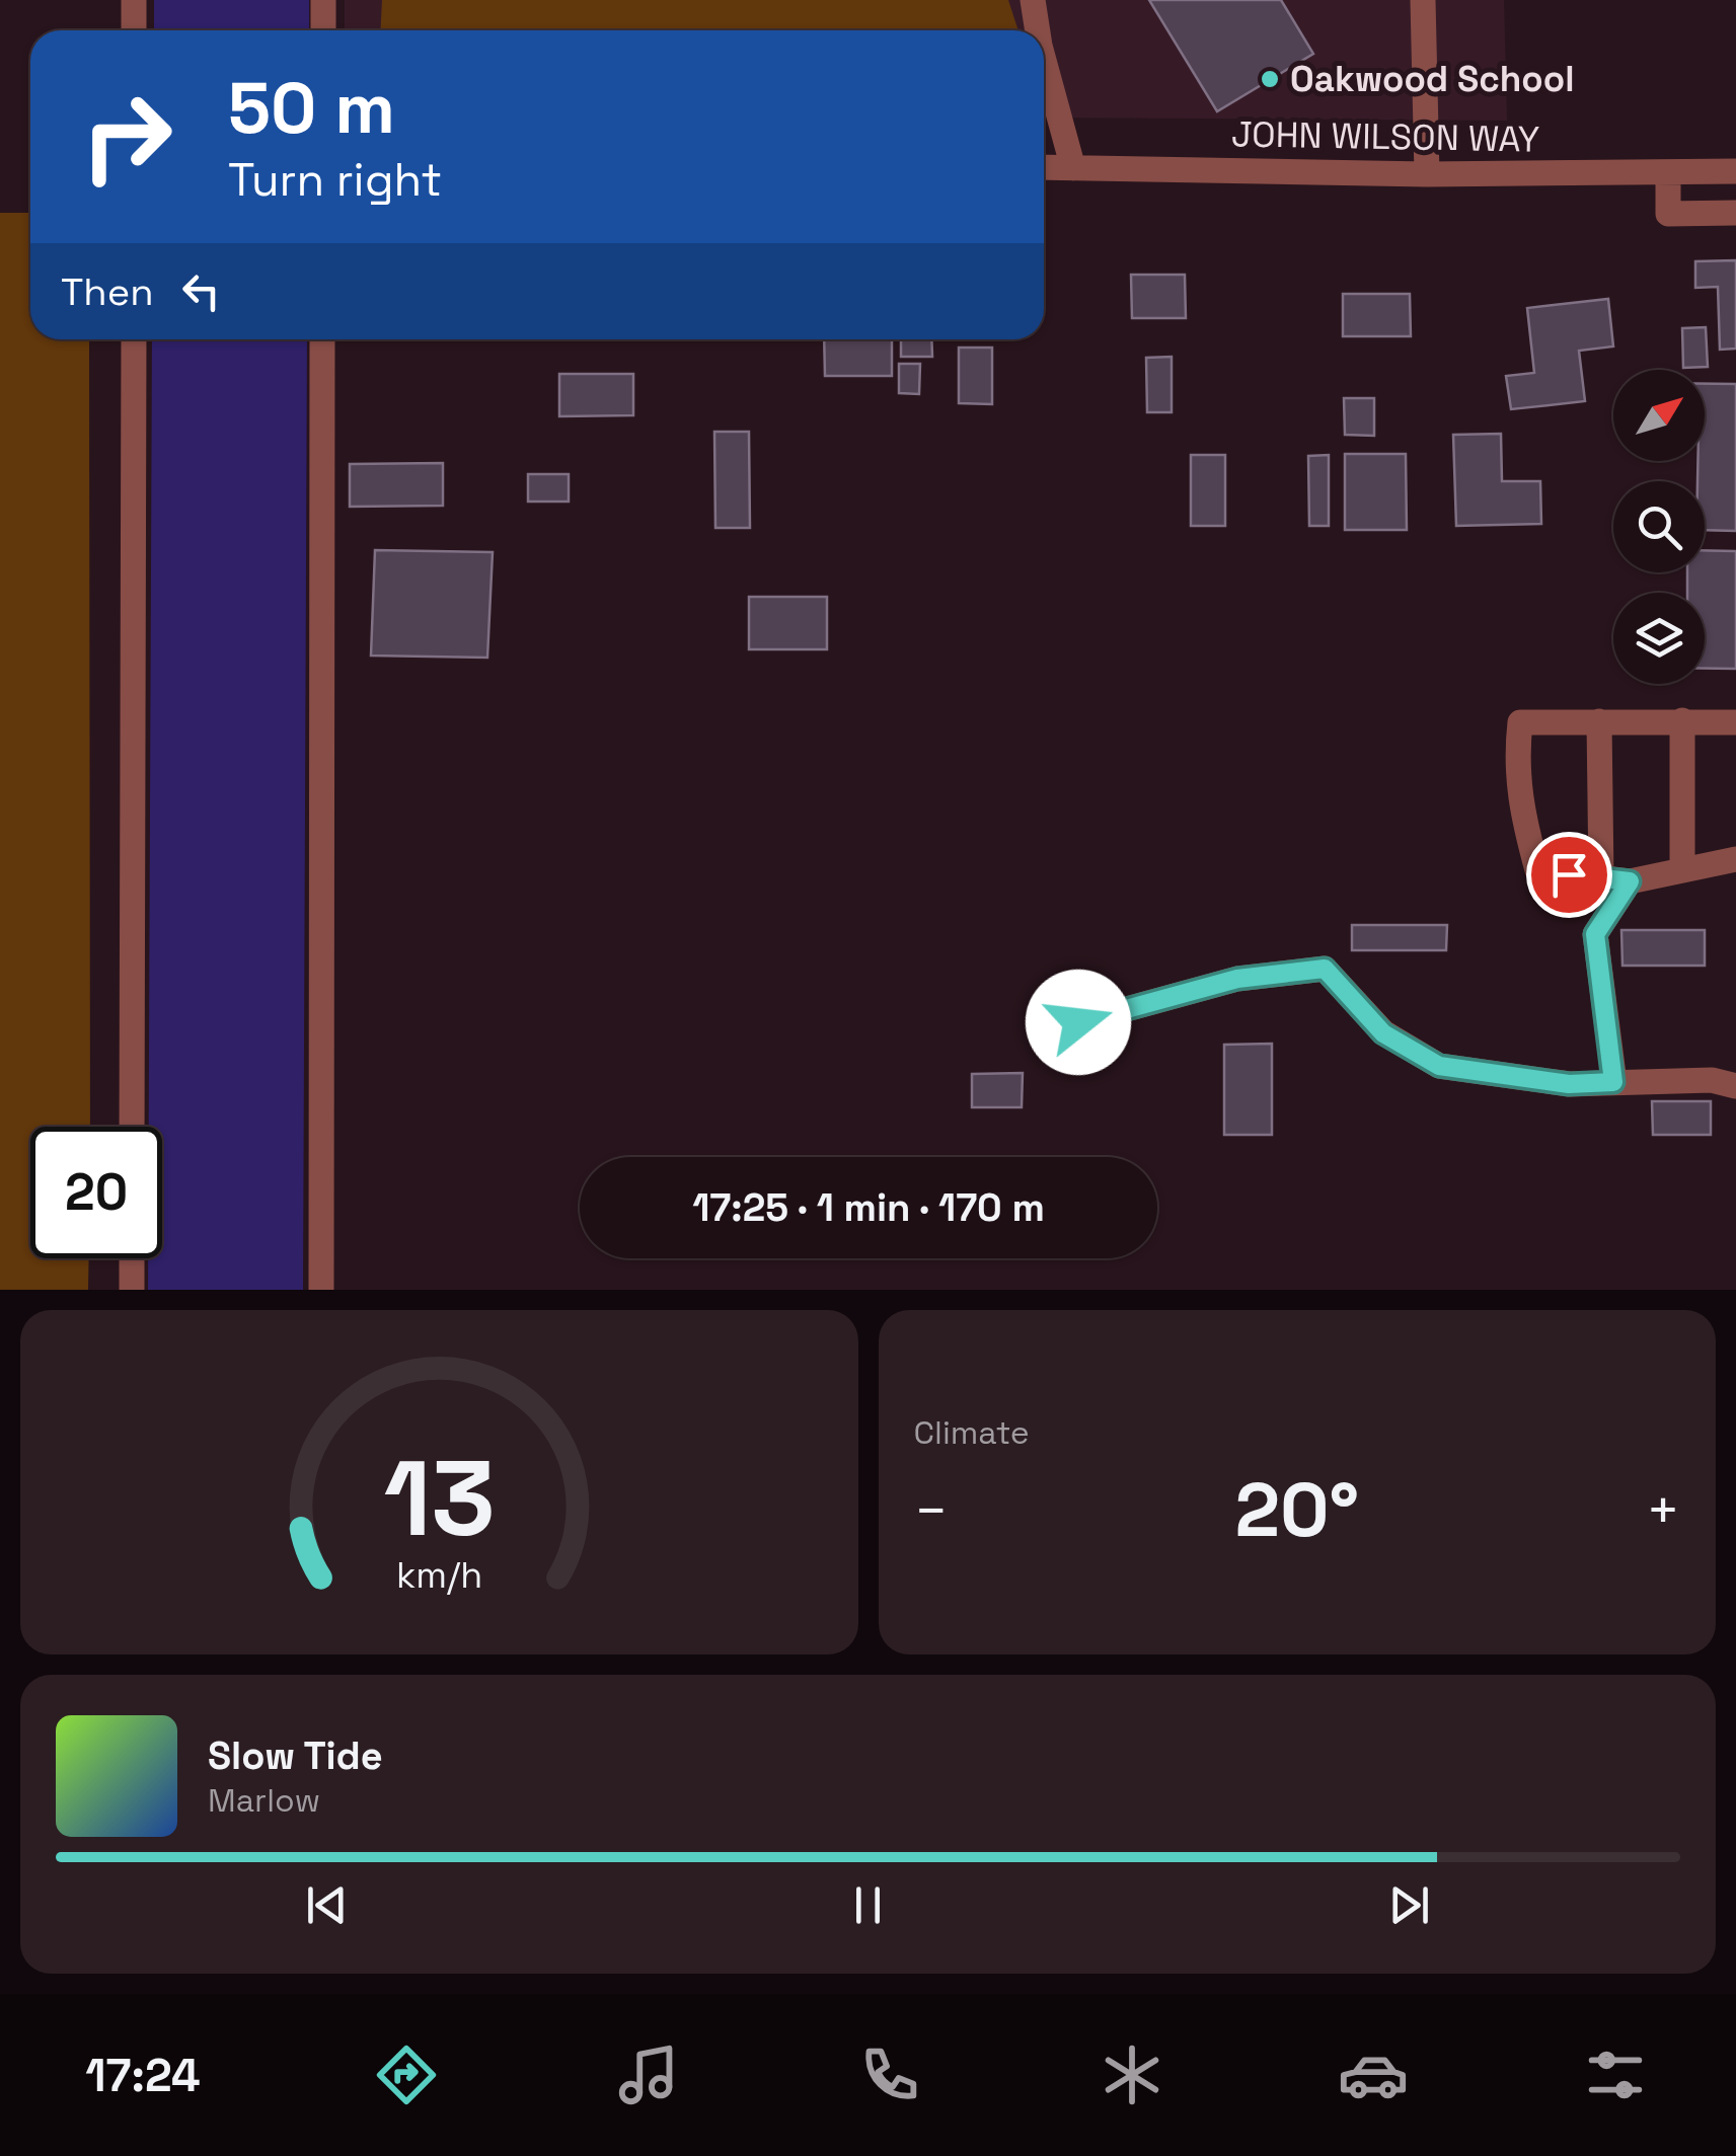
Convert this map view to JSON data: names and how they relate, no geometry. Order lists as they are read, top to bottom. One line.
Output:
{"streets":{"street":["JOHN WILSON WAY"]},"places":["Oakwood School"],"north":"top right","page":{"turn":["50 m","Turn right"],"then":"Then","limit":"20","trip":"17:25 · 1 min · 170 m","tile":"Climate","heat":["−","20°","+"],"song":["Slow Tide","Marlow"],"tabs":"17:24","gauge":["13","km/h"]}}
